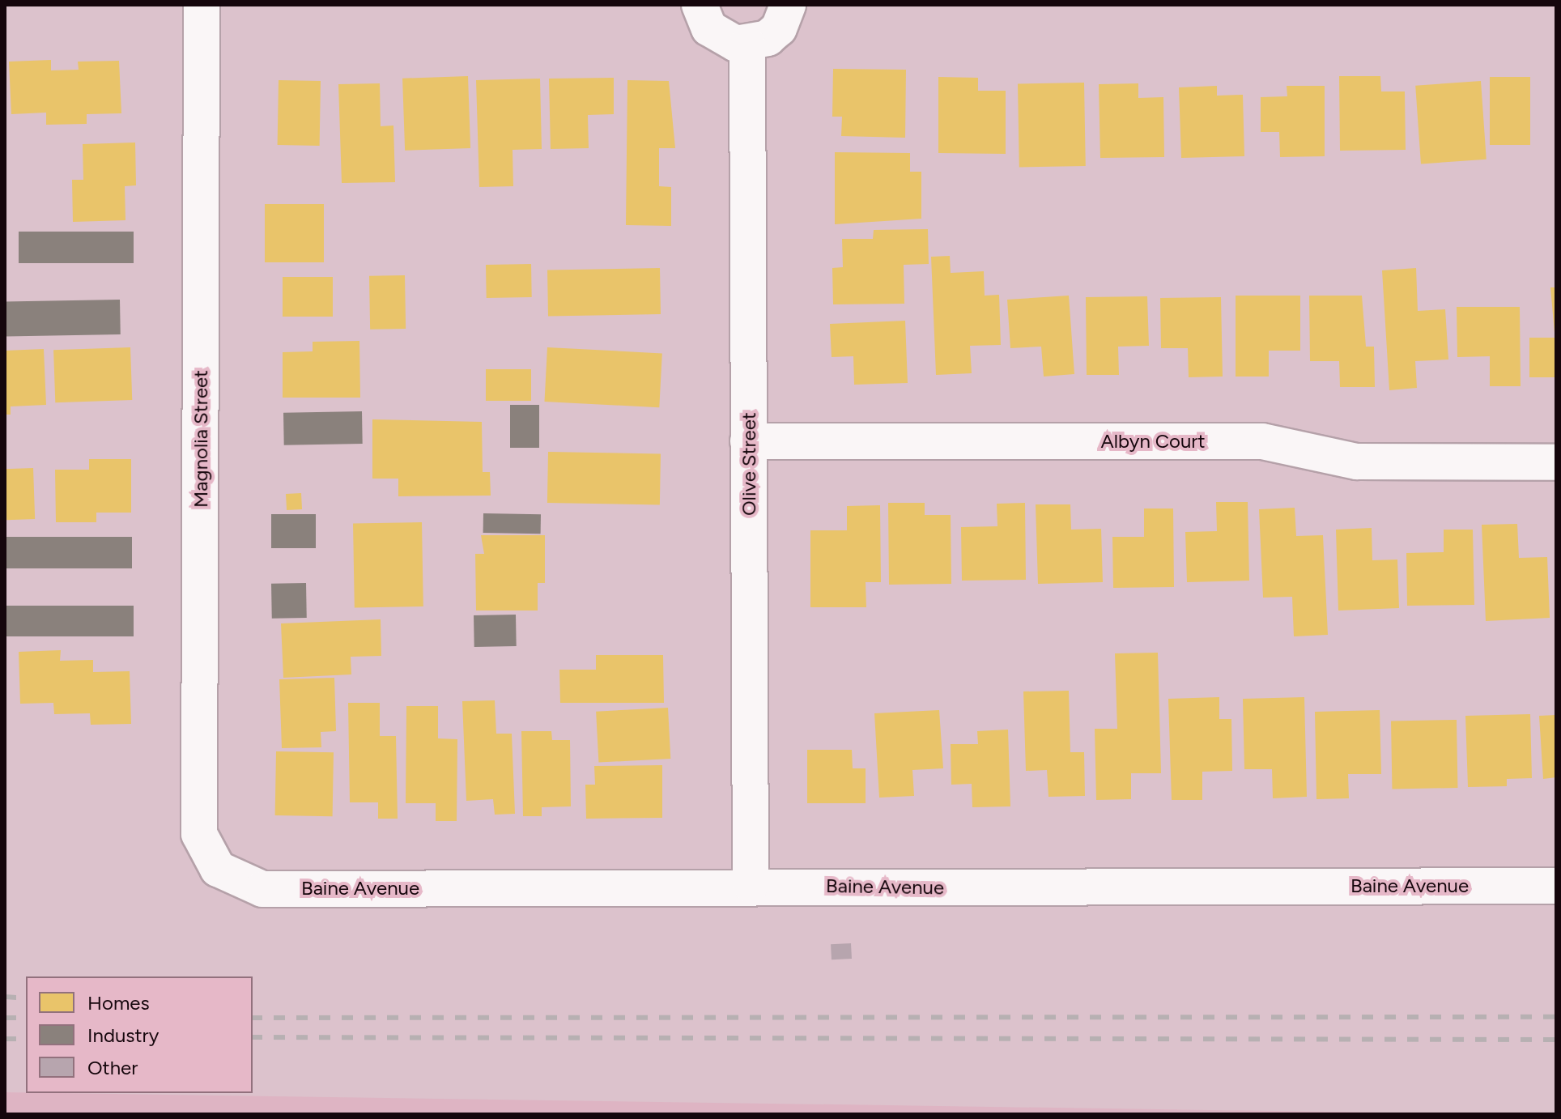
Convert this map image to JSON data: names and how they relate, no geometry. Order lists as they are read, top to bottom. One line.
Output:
{"streets":{"street":["Magnolia Street","Albyn Court","Olive Street","Baine Avenue"]},"crossings":[["Magnolia Street","Baine Avenue"],["Albyn Court","Olive Street"],["Olive Street","Baine Avenue"]],"legend":["Homes","Industry","Other"]}
